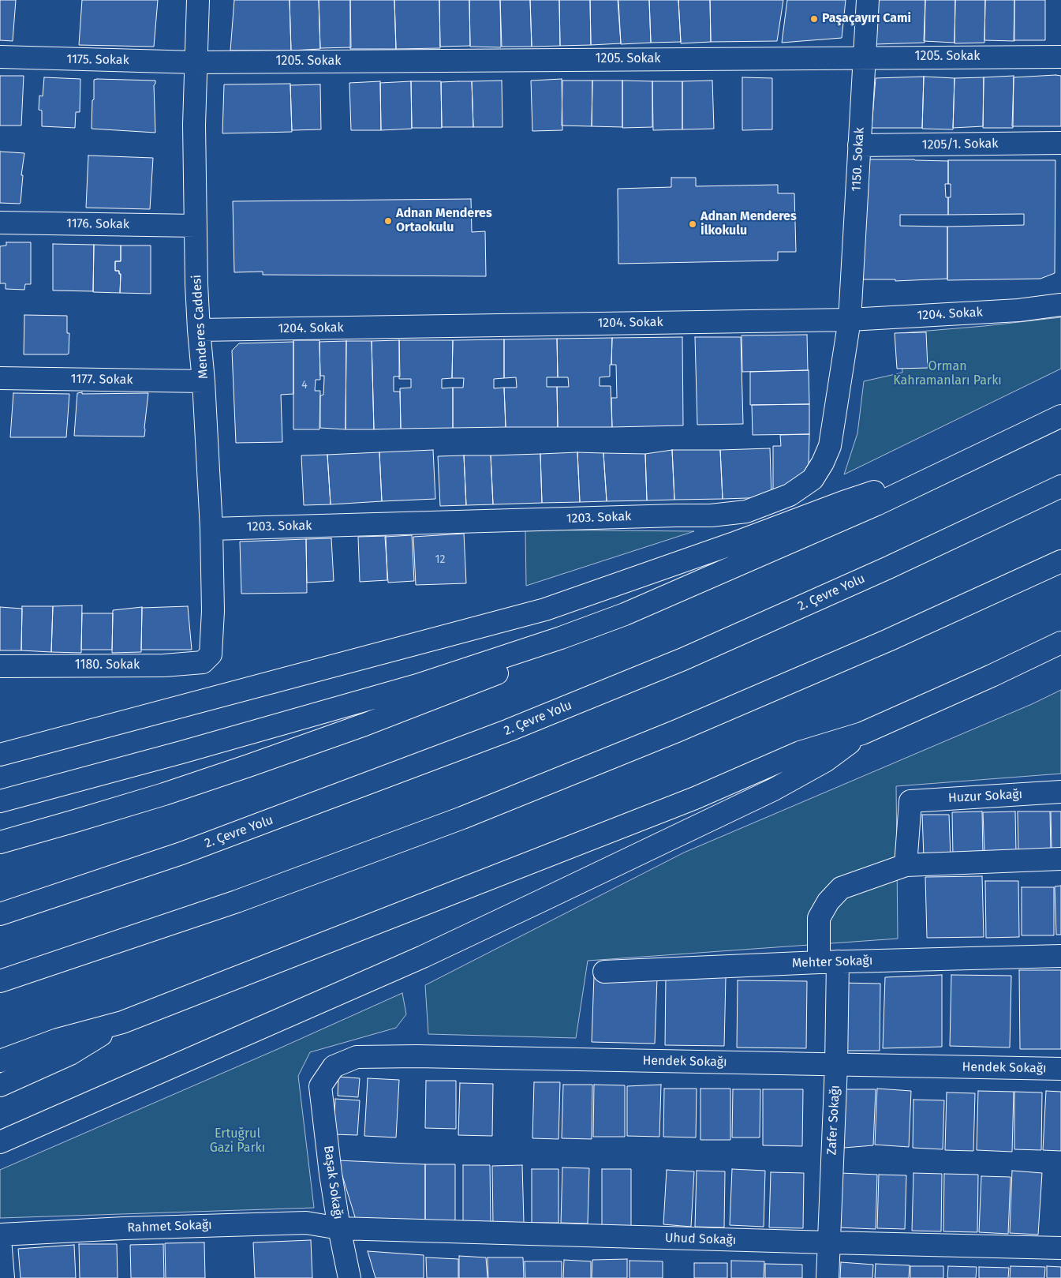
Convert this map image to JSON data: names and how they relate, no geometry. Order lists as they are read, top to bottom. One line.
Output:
{"streets":{"main road":["1205. Sokak","1175. Sokak","1205/1. Sokak","1150. Sokak","1176. Sokak","1204. Sokak","Menderes Caddesi","1177. Sokak","1203. Sokak","2. Çevre Yolu","1180. Sokak","Huzur Sokağı","Mehter Sokağı","Hendek Sokağı","Zafer Sokağı","Başak Sokağı","Rahmet Sokağı","Uhud Sokağı"]},"crossings":[["1205. Sokak","1175. Sokak"],["1205. Sokak","1150. Sokak"],["1205. Sokak","Menderes Caddesi"],["1175. Sokak","Menderes Caddesi"],["1205/1. Sokak","1150. Sokak"],["1150. Sokak","1204. Sokak"],["1150. Sokak","1203. Sokak"],["1176. Sokak","Menderes Caddesi"],["1204. Sokak","Menderes Caddesi"],["1204. Sokak","1203. Sokak"],["Menderes Caddesi","1177. Sokak"],["Menderes Caddesi","1203. Sokak"],["Menderes Caddesi","1180. Sokak"],["Huzur Sokağı","Zafer Sokağı"],["Mehter Sokağı","Zafer Sokağı"],["Hendek Sokağı","Zafer Sokağı"],["Hendek Sokağı","Başak Sokağı"],["Zafer Sokağı","Uhud Sokağı"],["Başak Sokağı","Rahmet Sokağı"],["Başak Sokağı","Uhud Sokağı"],["Rahmet Sokağı","Uhud Sokağı"]],"parks":["Orman Kahramanları Parkı","Ertuğrul Gazi Parkı"],"places":["Paşaçayırı Cami","Adnan Menderes Ortaokulu","Adnan Menderes İlkokulu"],"house_numbers":["4","12"]}
